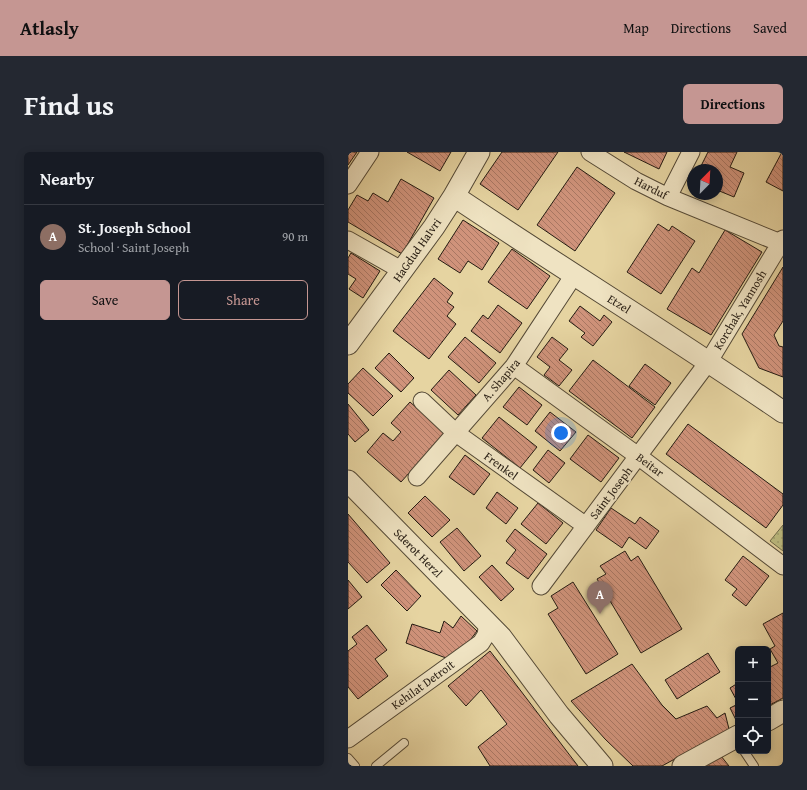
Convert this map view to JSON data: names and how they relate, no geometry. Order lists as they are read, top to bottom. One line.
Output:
{"streets":{"street":["Harduf","HaGdud HaIvri","Etzel","Korchak, Yannosh","A. Shapira","Beitar","Frenkel","Saint Joseph","Sderot Herzl","Kehilat Detroit"]},"crossings":[["Harduf","Korchak, Yannosh"],["HaGdud HaIvri","Etzel"],["Etzel","Korchak, Yannosh"],["Etzel","A. Shapira"],["Etzel","Saint Joseph"],["Korchak, Yannosh","Saint Joseph"],["A. Shapira","Beitar"],["A. Shapira","Frenkel"],["Beitar","Saint Joseph"],["Frenkel","Saint Joseph"],["Sderot Herzl","Kehilat Detroit"]],"north":"top right","page":{"header":"Atlasly","nav":["Map","Directions","Saved"],"title":"Find us","buttons":["Directions",["Save","Share"]],"heading":"Nearby","list":[{"mark":"A","name":"St. Joseph School","note":"School · Saint Joseph","value":"90 m"}],"pins":"A","map_buttons":["+","−"]}}
